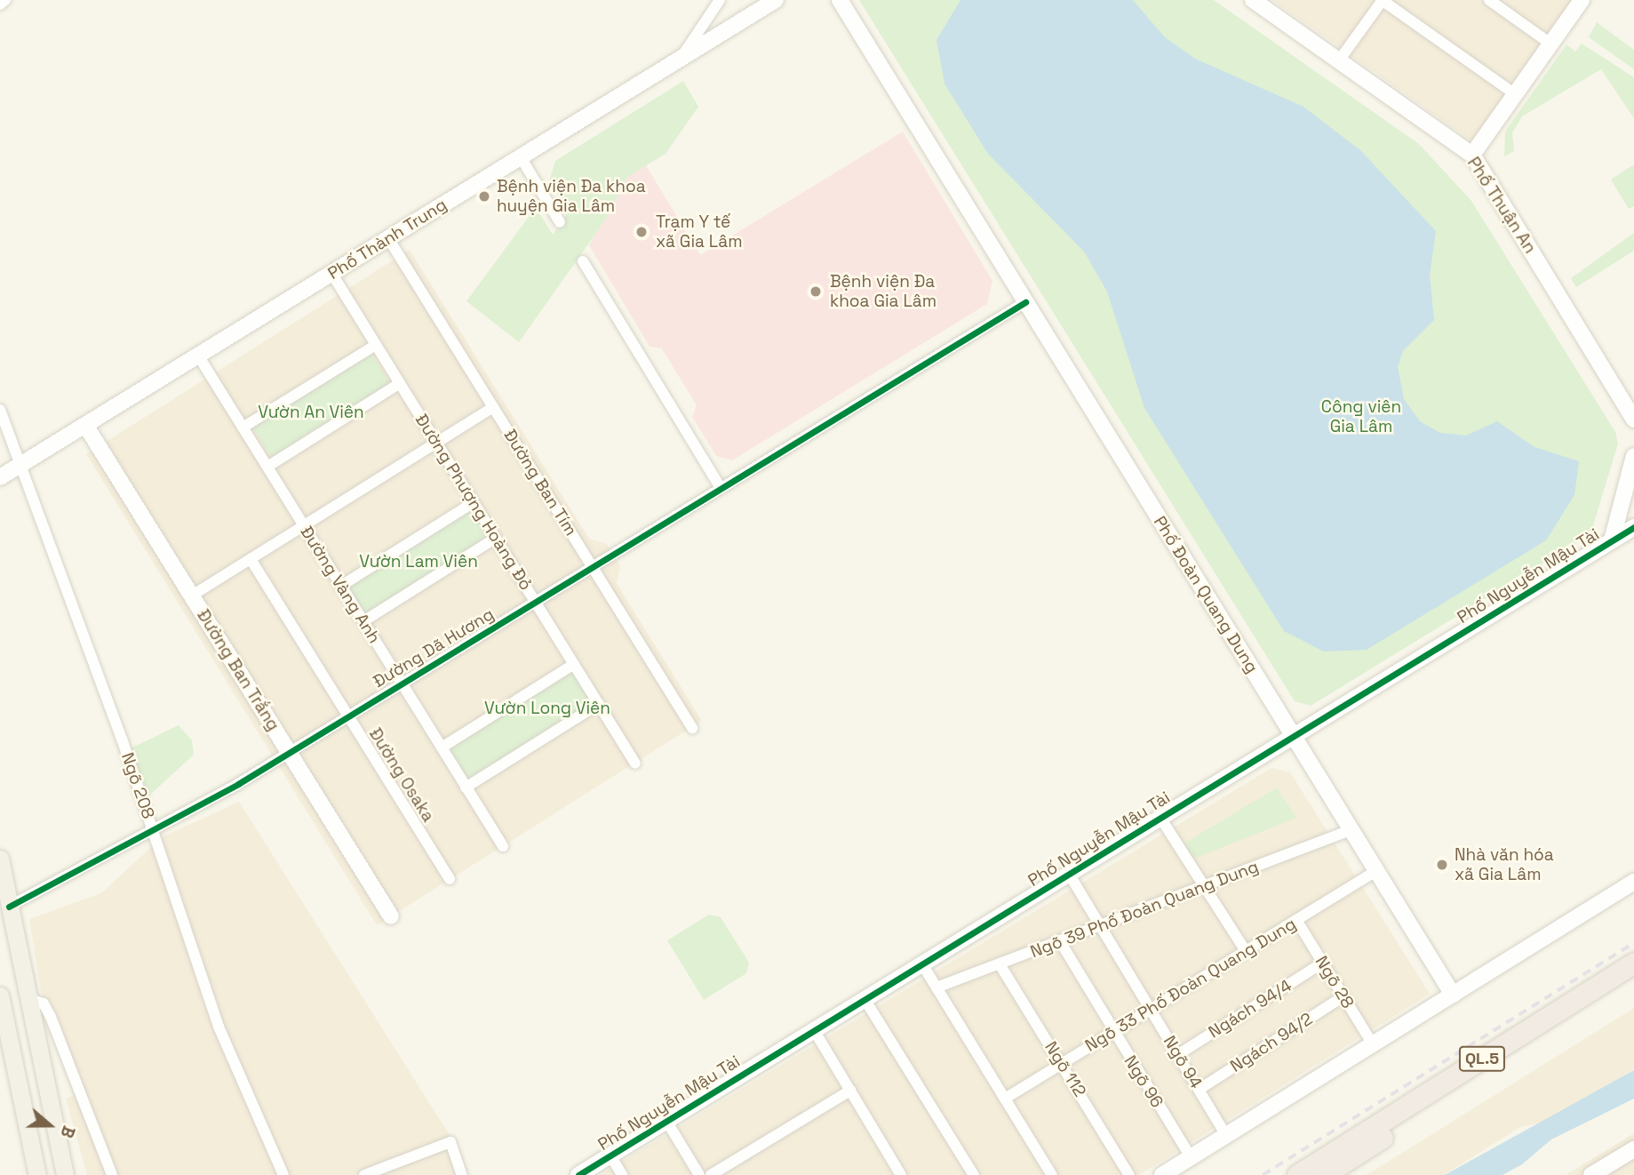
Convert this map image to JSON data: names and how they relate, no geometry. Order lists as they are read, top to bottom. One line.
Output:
{"streets":{"highway":["QL.5"],"street":["Phố Thuận An","Phố Thành Trung","Đường Ban Tím","Đường Phượng Hoàng Đỏ","Phố Nguyễn Mậu Tài","Đường Vàng Anh","Phố Đoàn Quang Dung","Đường Dã Hương","Đường Ban Trắng","Đường Osaka","Ngõ 208","Ngõ 39 Phố Đoàn Quang Dung","Ngõ 28","Ngõ 33 Phố Đoàn Quang Dung","Ngách 94/4","Ngách 94/2","Ngõ 94","Ngõ 112","Ngõ 96"]},"crossings":[["Phố Thành Trung","Đường Ban Tím"],["Phố Thành Trung","Đường Phượng Hoàng Đỏ"],["Phố Thành Trung","Đường Vàng Anh"],["Phố Thành Trung","Đường Ban Trắng"],["Phố Thành Trung","Ngõ 208"],["Đường Ban Tím","Đường Dã Hương"],["Đường Phượng Hoàng Đỏ","Đường Dã Hương"],["Phố Nguyễn Mậu Tài","Phố Đoàn Quang Dung"],["Phố Nguyễn Mậu Tài","Ngõ 94"],["Đường Vàng Anh","Đường Dã Hương"],["Phố Đoàn Quang Dung","Đường Dã Hương"],["Phố Đoàn Quang Dung","Ngõ 39 Phố Đoàn Quang Dung"],["Phố Đoàn Quang Dung","Ngõ 33 Phố Đoàn Quang Dung"],["Đường Dã Hương","Đường Ban Trắng"],["Đường Dã Hương","Đường Osaka"],["Đường Dã Hương","Ngõ 208"],["Ngõ 39 Phố Đoàn Quang Dung","Ngõ 94"],["Ngõ 39 Phố Đoàn Quang Dung","Ngõ 112"],["Ngõ 39 Phố Đoàn Quang Dung","Ngõ 96"],["Ngõ 28","Ngõ 33 Phố Đoàn Quang Dung"],["Ngõ 28","Ngách 94/4"],["Ngõ 28","Ngách 94/2"],["Ngõ 33 Phố Đoàn Quang Dung","Ngõ 94"],["Ngõ 33 Phố Đoàn Quang Dung","Ngõ 112"],["Ngõ 33 Phố Đoàn Quang Dung","Ngõ 96"],["Ngách 94/4","Ngõ 94"],["Ngách 94/2","Ngõ 94"]],"parks":["Công viên Gia Lâm","Vườn An Viên","Vườn Lam Viên","Vườn Long Viên"],"places":["Bệnh viện Đa khoa huyện Gia Lâm","Trạm Y tế xã Gia Lâm","Bệnh viện Đa khoa Gia Lâm","Nhà văn hóa xã Gia Lâm"],"north":"right"}
